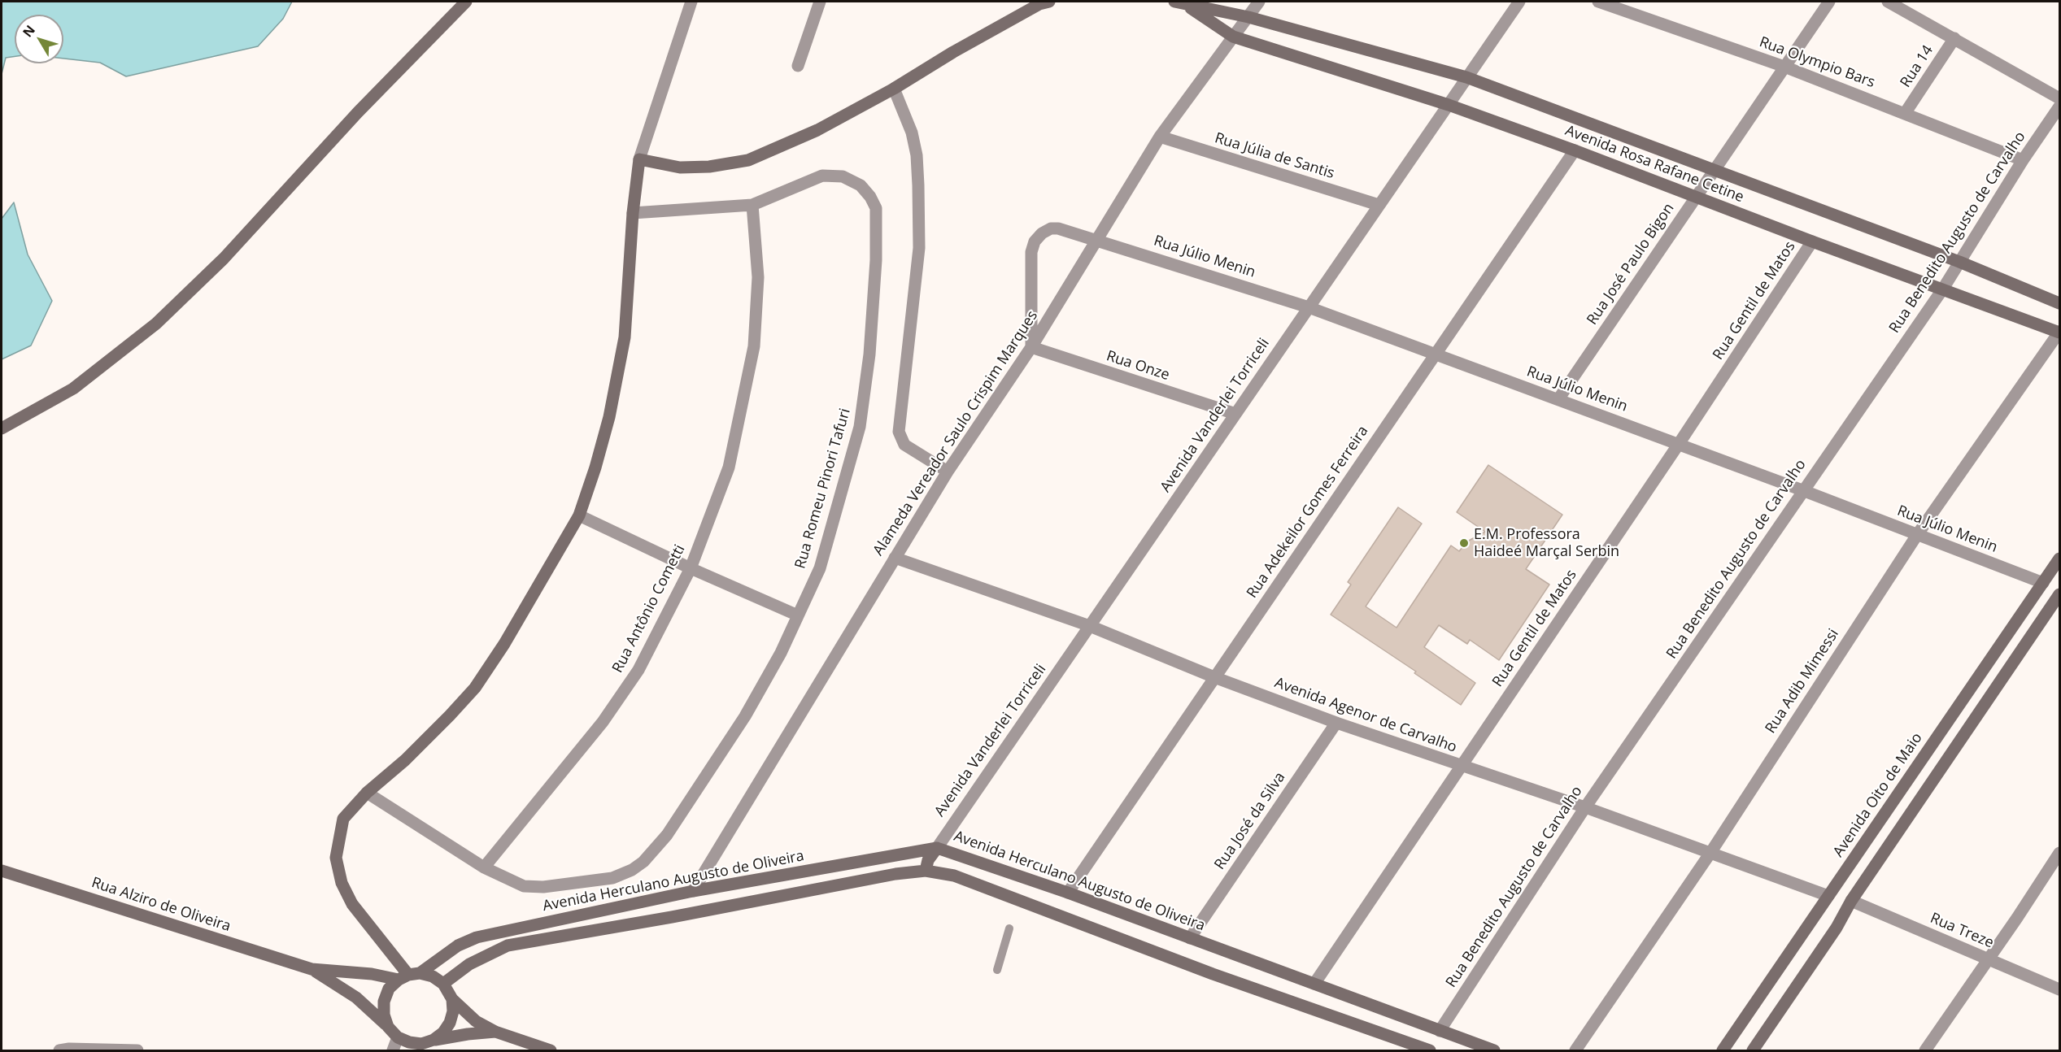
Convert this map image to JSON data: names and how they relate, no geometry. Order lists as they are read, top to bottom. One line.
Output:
{"streets":{"street":["Rua Olympio Bars","Rua 14","Rua Júlia de Santis","Avenida Rosa Rafane Cetine","Rua Benedito Augusto de Carvalho","Rua Júlio Menin","Rua José Paulo Bigon","Rua Gentil de Matos","Rua Onze","Avenida Vanderlei Torriceli","Alameda Vereador Saulo Crispim Marques","Rua Romeu Pinori Tafuri","Rua Adekeilor Gomes Ferreira","Rua Antônio Cometti","Rua Adib Mimessi","Avenida Agenor de Carvalho","Avenida Oito de Maio","Rua José da Silva","Avenida Herculano Augusto de Oliveira","Rua Alziro de Oliveira","Rua Treze"]},"crossings":[["Rua Olympio Bars","Rua 14"],["Rua Olympio Bars","Rua Benedito Augusto de Carvalho"],["Rua Olympio Bars","Rua José Paulo Bigon"],["Rua Júlia de Santis","Avenida Vanderlei Torriceli"],["Rua Júlia de Santis","Alameda Vereador Saulo Crispim Marques"],["Avenida Rosa Rafane Cetine","Rua Benedito Augusto de Carvalho"],["Avenida Rosa Rafane Cetine","Rua José Paulo Bigon"],["Avenida Rosa Rafane Cetine","Rua Gentil de Matos"],["Avenida Rosa Rafane Cetine","Avenida Vanderlei Torriceli"],["Avenida Rosa Rafane Cetine","Alameda Vereador Saulo Crispim Marques"],["Avenida Rosa Rafane Cetine","Rua Adekeilor Gomes Ferreira"],["Avenida Rosa Rafane Cetine","Rua Adib Mimessi"],["Rua Benedito Augusto de Carvalho","Rua Júlio Menin"],["Rua Benedito Augusto de Carvalho","Avenida Agenor de Carvalho"],["Rua Benedito Augusto de Carvalho","Avenida Herculano Augusto de Oliveira"],["Rua Júlio Menin","Rua José Paulo Bigon"],["Rua Júlio Menin","Rua Gentil de Matos"],["Rua Júlio Menin","Rua Onze"],["Rua Júlio Menin","Avenida Vanderlei Torriceli"],["Rua Júlio Menin","Alameda Vereador Saulo Crispim Marques"],["Rua Júlio Menin","Rua Adekeilor Gomes Ferreira"],["Rua Júlio Menin","Rua Adib Mimessi"],["Rua Júlio Menin","Avenida Oito de Maio"],["Rua Gentil de Matos","Avenida Agenor de Carvalho"],["Rua Gentil de Matos","Avenida Herculano Augusto de Oliveira"],["Rua Onze","Avenida Vanderlei Torriceli"],["Rua Onze","Alameda Vereador Saulo Crispim Marques"],["Avenida Vanderlei Torriceli","Avenida Agenor de Carvalho"],["Avenida Vanderlei Torriceli","Avenida Herculano Augusto de Oliveira"],["Alameda Vereador Saulo Crispim Marques","Avenida Agenor de Carvalho"],["Alameda Vereador Saulo Crispim Marques","Avenida Herculano Augusto de Oliveira"],["Rua Romeu Pinori Tafuri","Rua Antônio Cometti"],["Rua Adekeilor Gomes Ferreira","Avenida Agenor de Carvalho"],["Rua Adekeilor Gomes Ferreira","Avenida Herculano Augusto de Oliveira"],["Rua Adib Mimessi","Avenida Agenor de Carvalho"],["Avenida Agenor de Carvalho","Avenida Oito de Maio"],["Avenida Agenor de Carvalho","Rua José da Silva"],["Rua José da Silva","Avenida Herculano Augusto de Oliveira"],["Avenida Herculano Augusto de Oliveira","Rua Alziro de Oliveira"]],"places":["E.M. Professora Haideé Marçal Serbin"],"north":"top left"}
